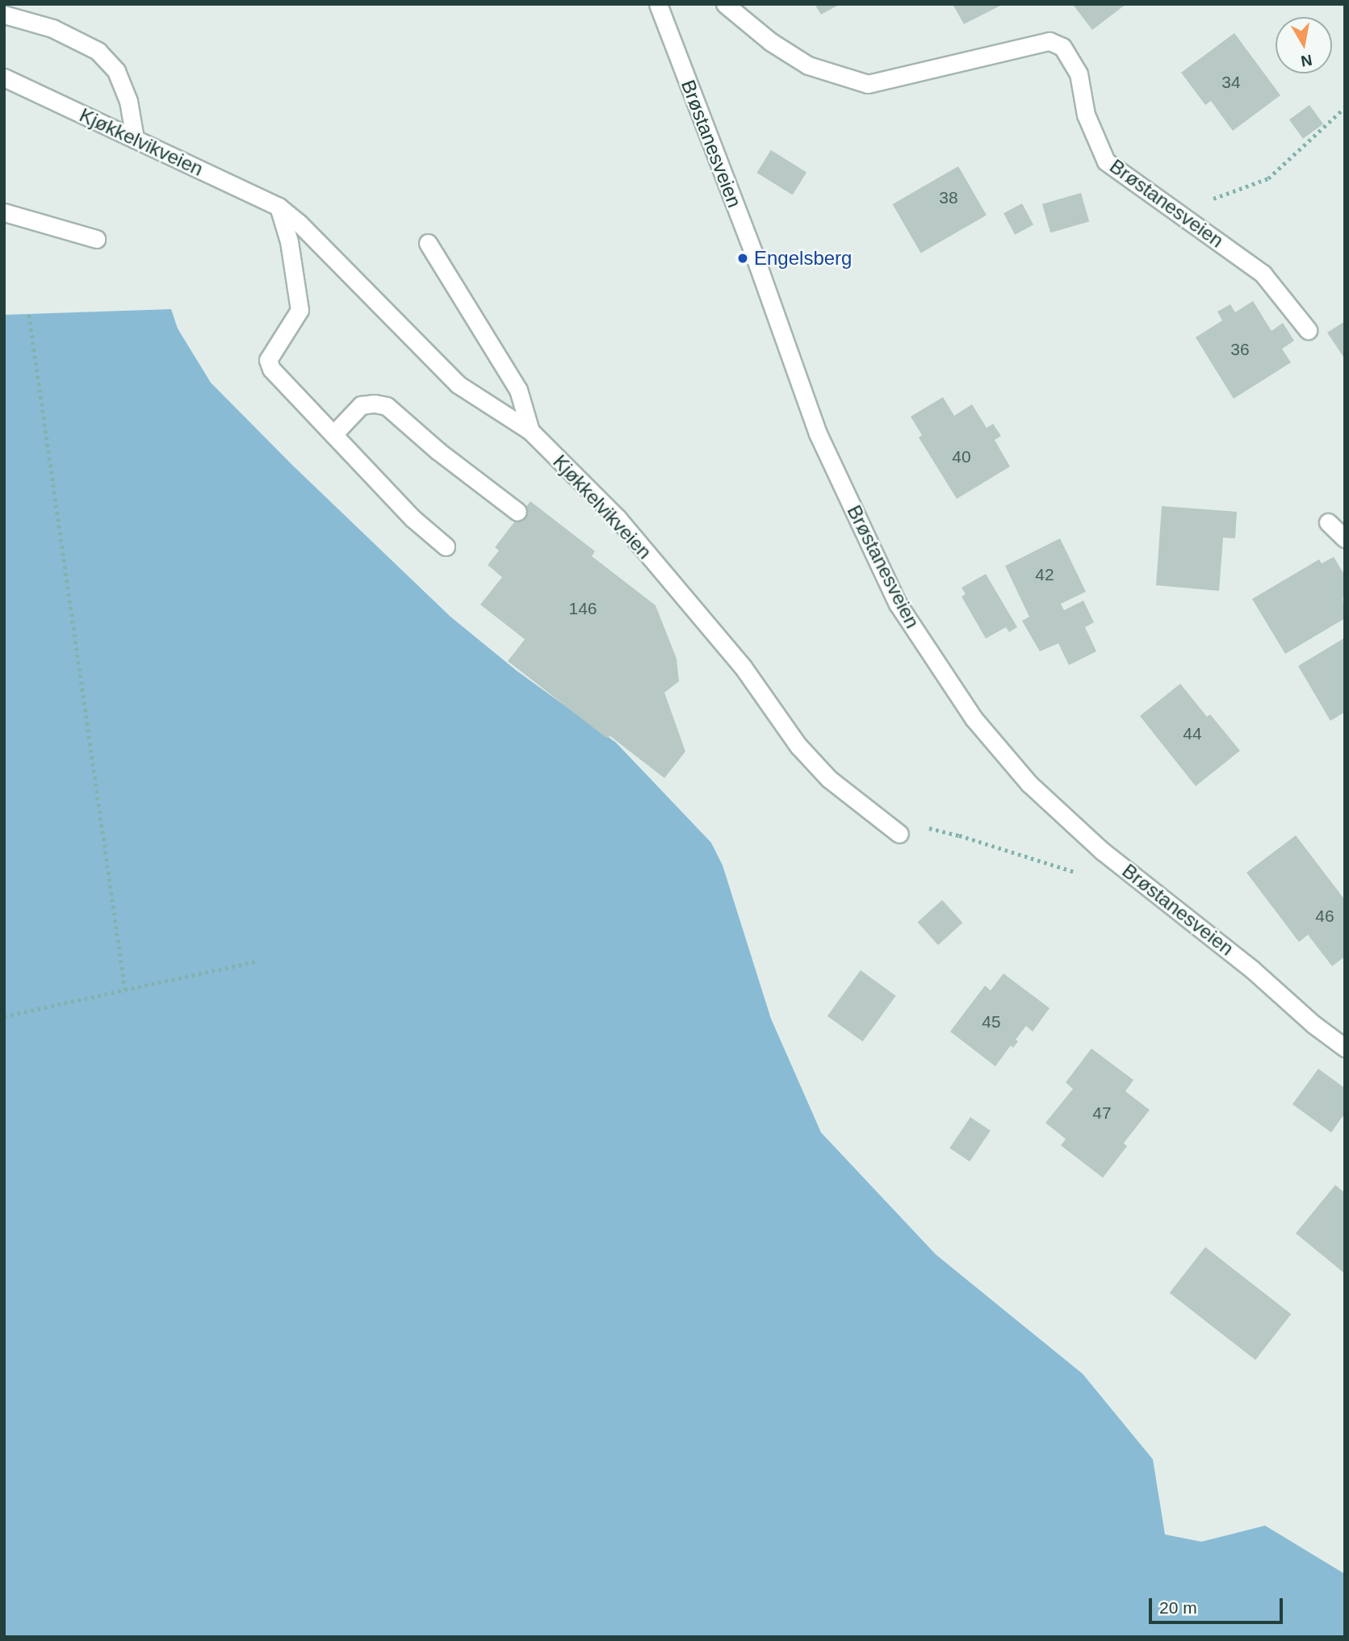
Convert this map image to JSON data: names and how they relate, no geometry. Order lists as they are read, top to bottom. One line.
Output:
{"streets":{"street":["Kjøkkelvikveien","Brøstanesveien"]},"places":["Engelsberg"],"house_numbers":["34","38","36","40","42","146","44","46","45","47"],"scale_bar":"20 m","north":"bottom"}
